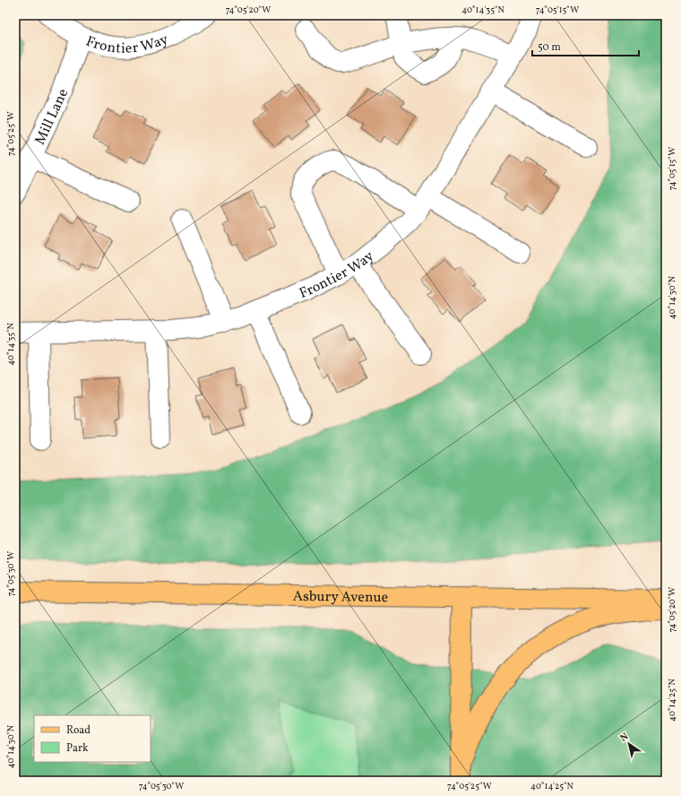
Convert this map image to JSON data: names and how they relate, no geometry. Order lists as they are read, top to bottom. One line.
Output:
{"streets":{"main road":["Asbury Avenue"],"street":["Frontier Way","Mill Lane"]},"crossings":[["Frontier Way","Mill Lane"]],"legend":["Road","Park"],"scale_bar":"50 m","north":"top left","coordinates":["74°05'20\"W","40°14'35\"N","74°05'15\"W","74°05'25\"W","40°14'30\"N","74°05'30\"W","40°14'25\"N"]}
